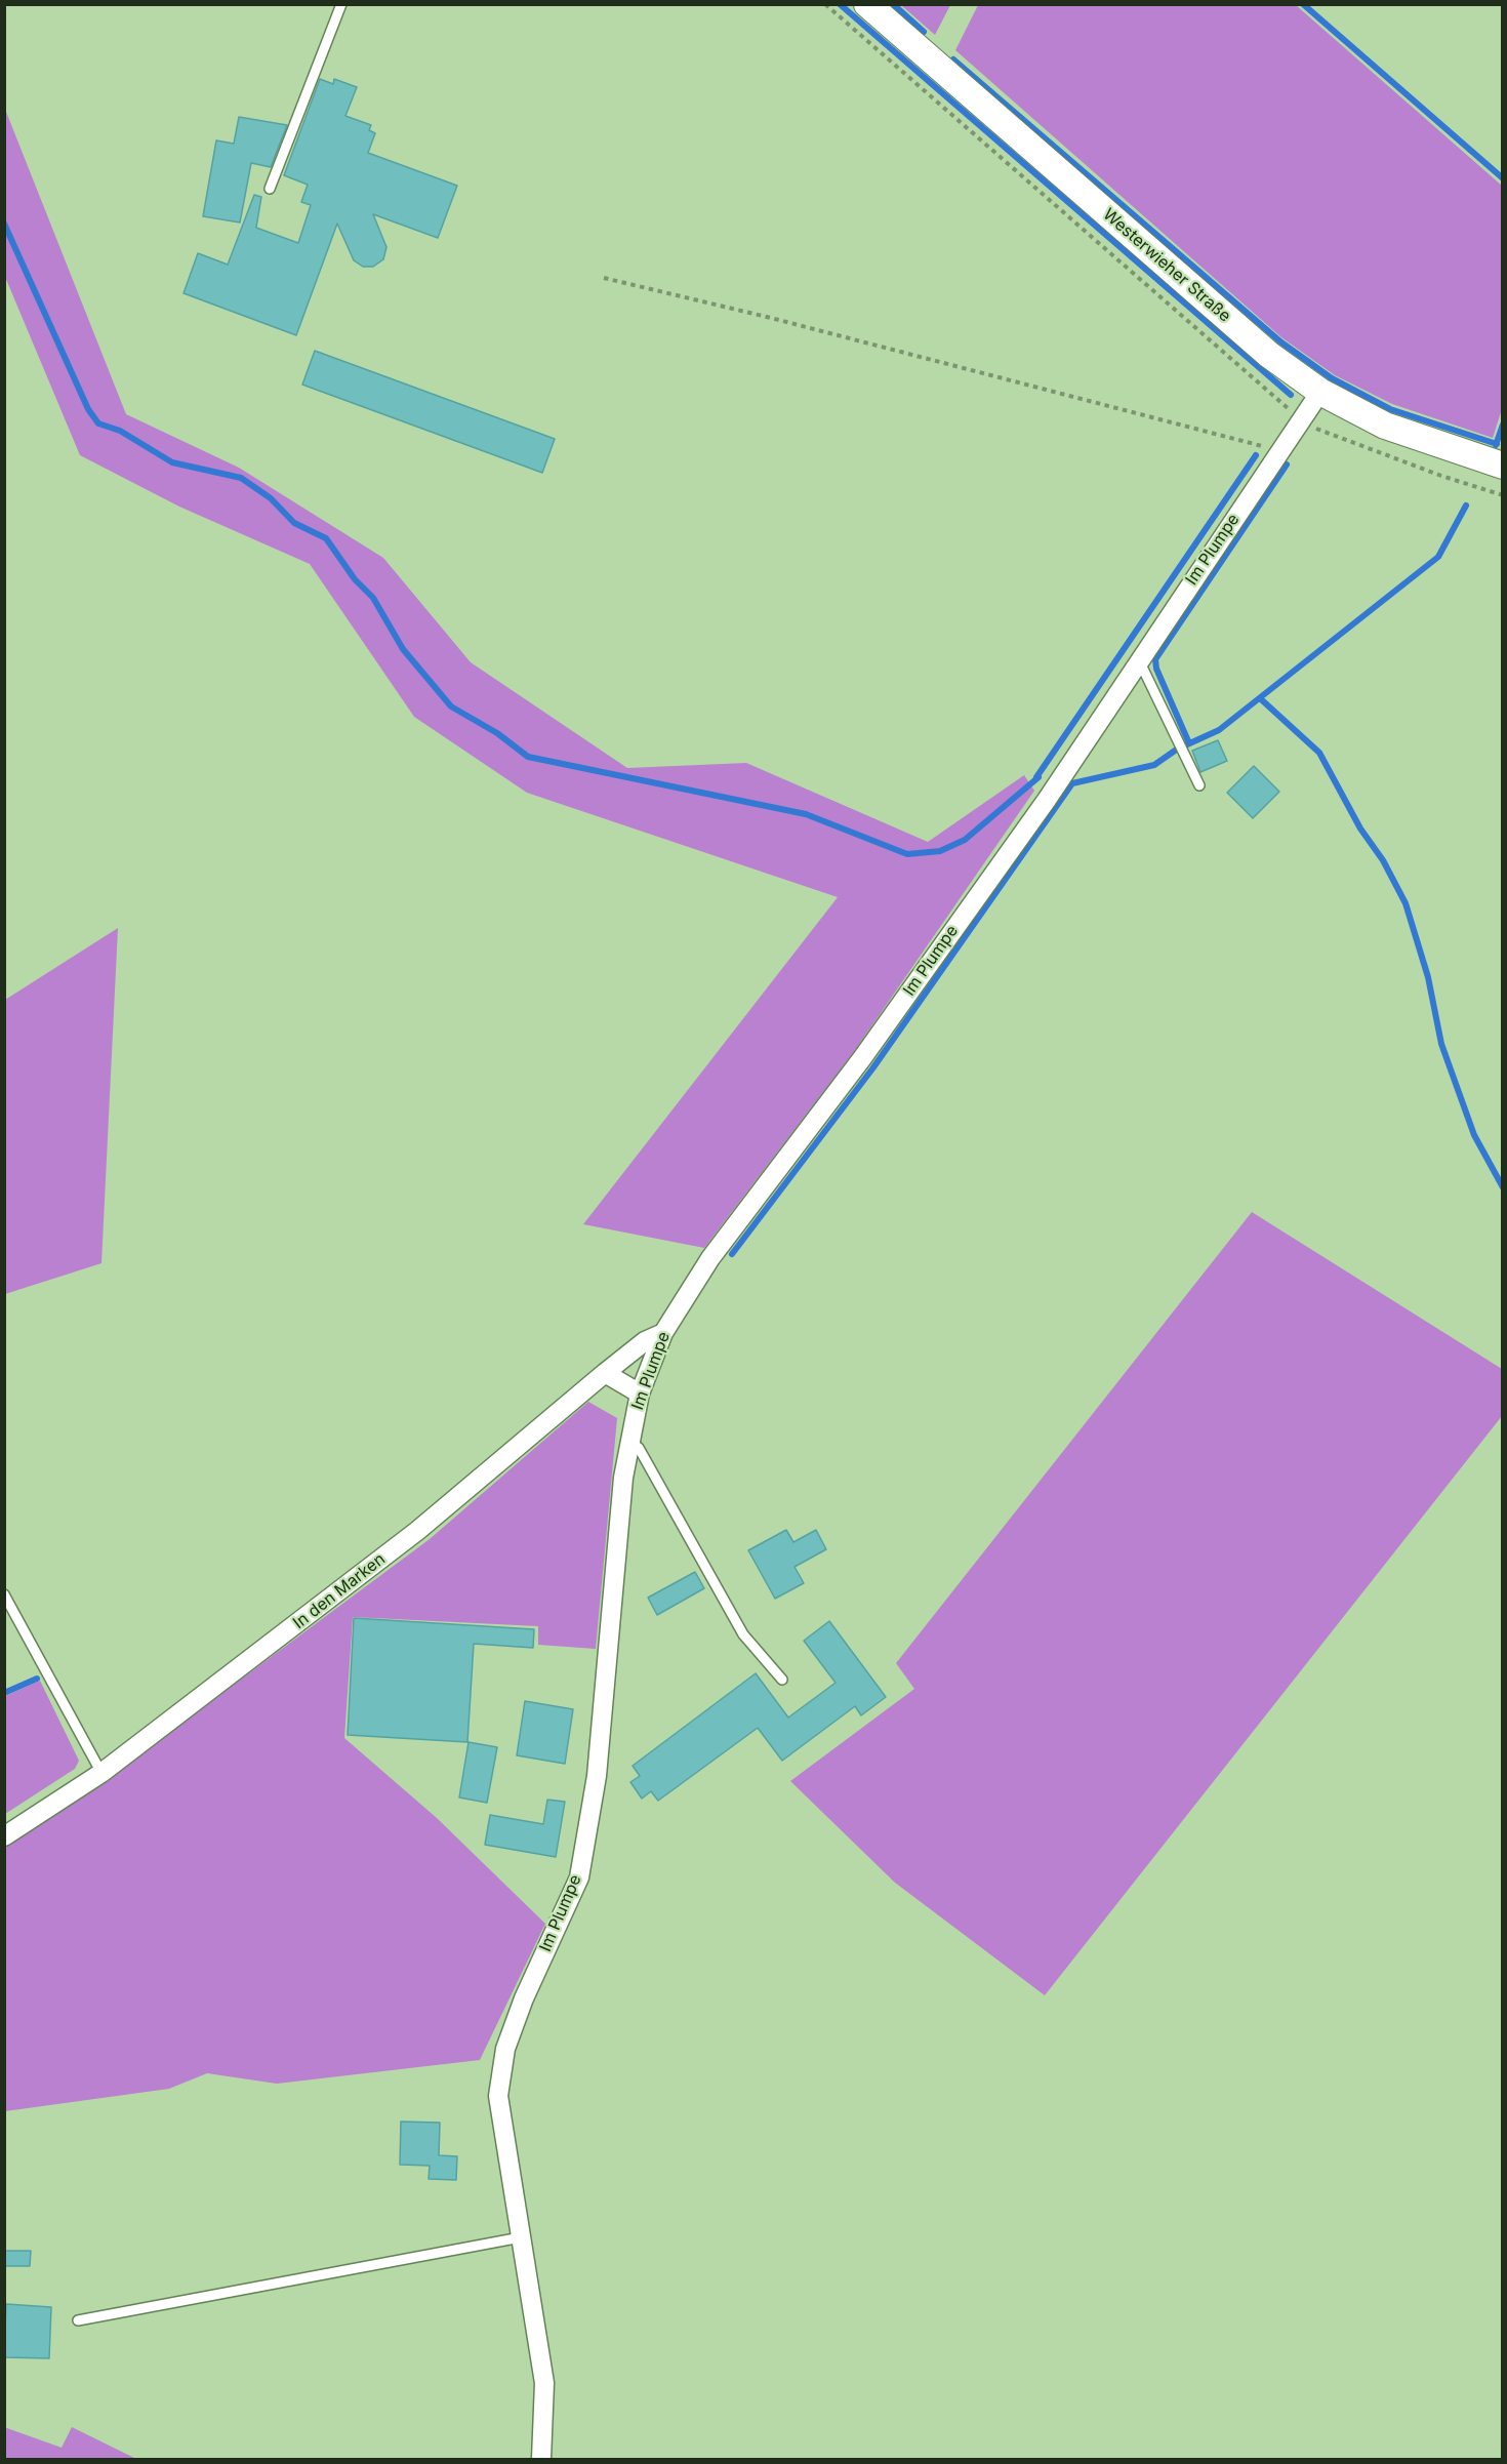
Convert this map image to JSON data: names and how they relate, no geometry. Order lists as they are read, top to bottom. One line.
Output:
{"streets":{"main road":["Westerwieher Straße"],"street":["Im Plumpe","In den Marken"]},"crossings":[["Westerwieher Straße","Im Plumpe"],["Im Plumpe","In den Marken"]]}
